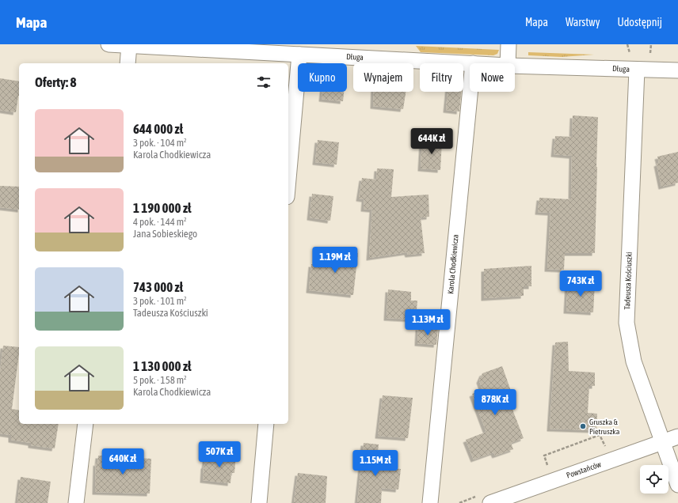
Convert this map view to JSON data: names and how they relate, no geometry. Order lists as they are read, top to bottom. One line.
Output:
{"streets":{"street":["Długa","Karola Chodkiewicza","Tadeusza Kościuszki","Powstańców"]},"crossings":[["Długa","Tadeusza Kościuszki"],["Tadeusza Kościuszki","Powstańców"]],"places":["Gruszka & Pietruszka"],"page":{"header":"Mapa","nav":["Mapa","Warstwy","Udostępnij"],"chip":["Kupno","Wynajem","Filtry","Nowe"],"heading":"Oferty: 8","list":[{"name":"644 000 zł","note":"3 pok. · 104 m² · Karola Chodkiewicza"},{"name":"1 190 000 zł","note":"4 pok. · 144 m² · Jana Sobieskiego"},{"name":"743 000 zł","note":"3 pok. · 101 m² · Tadeusza Kościuszki"},{"name":"1 130 000 zł","note":"5 pok. · 158 m² · Karola Chodkiewicza"}],"price":["644K zł","1.19M zł","743K zł","1.13M zł","878K zł","507K zł","640K zł","1.15M zł"]}}
